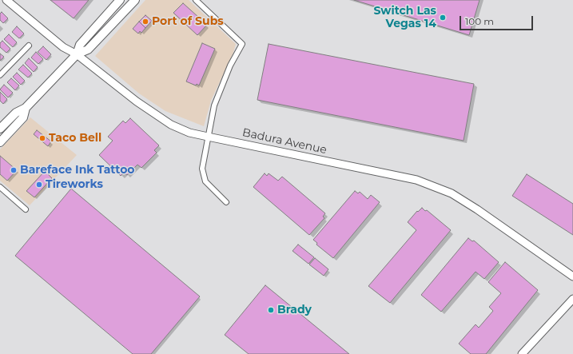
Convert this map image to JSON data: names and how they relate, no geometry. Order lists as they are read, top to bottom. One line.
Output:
{"streets":{"main road":["Badura Avenue"]},"places":["Switch Las Vegas 14","Port of Subs","Taco Bell","Bareface Ink Tattoo","Tireworks","Brady"],"scale_bar":"100 m"}
